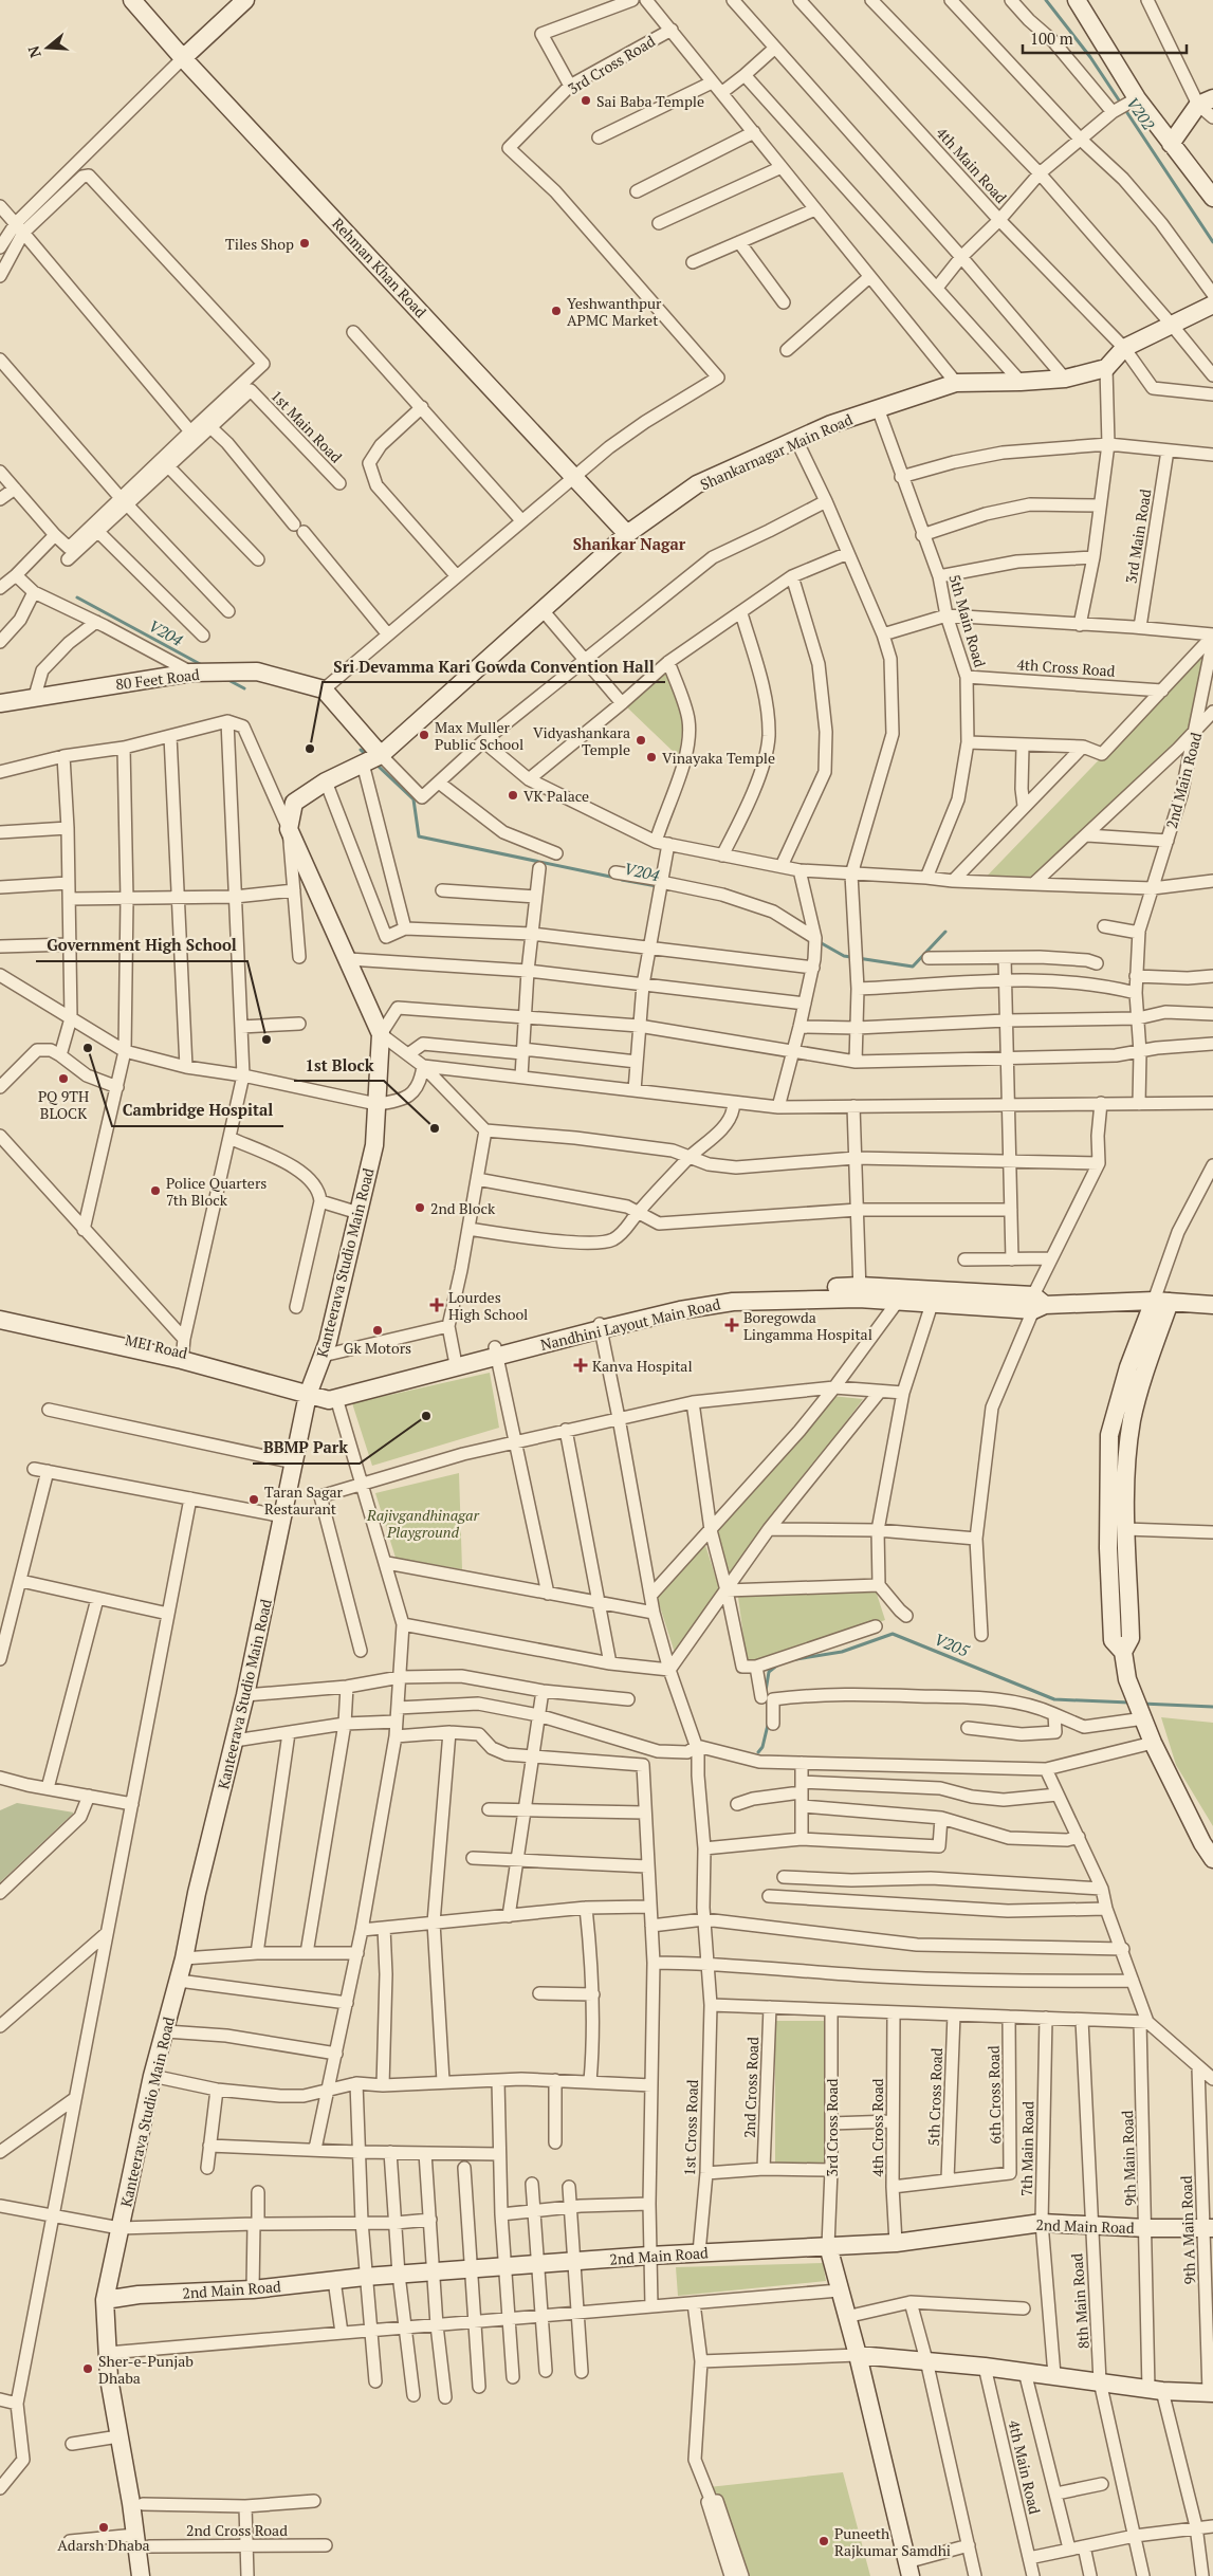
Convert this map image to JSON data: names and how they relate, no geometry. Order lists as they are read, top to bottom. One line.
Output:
{"streets":{"street":["3rd Cross Road","4th Main Road","Rehman Khan Road","1st Main Road","Shankarnagar Main Road","3rd Main Road","5th Main Road","4th Cross Road","80 Feet Road","2nd Main Road","Kanteerava Studio Main Road","Nandhini Layout Main Road","MEI Road","2nd Cross Road","6th Cross Road","5th Cross Road","1st Cross Road","7th Main Road","9th Main Road","9th A Main Road","8th Main Road"]},"crossings":[["3rd Cross Road","Rehman Khan Road"],["3rd Cross Road","2nd Main Road"],["Rehman Khan Road","Shankarnagar Main Road"],["Shankarnagar Main Road","5th Main Road"],["Shankarnagar Main Road","Kanteerava Studio Main Road"],["5th Main Road","4th Cross Road"],["4th Cross Road","2nd Main Road"],["2nd Main Road","Kanteerava Studio Main Road"],["2nd Main Road","1st Cross Road"],["2nd Main Road","7th Main Road"],["2nd Main Road","9th Main Road"],["2nd Main Road","9th A Main Road"],["2nd Main Road","8th Main Road"],["Kanteerava Studio Main Road","Nandhini Layout Main Road"],["Kanteerava Studio Main Road","MEI Road"],["Nandhini Layout Main Road","MEI Road"],["Nandhini Layout Main Road","1st Cross Road"],["6th Cross Road","5th Cross Road"]],"districts":["Shankar Nagar"],"water":["V202","V204","V205"],"parks":["Rajivgandhinagar Playground"],"places":{"other":["Sai Baba Temple","Tiles Shop","Yeshwanthpur APMC Market","Max Muller Public School","Vidyashankara Temple","Sri Devamma Kari Gowda Convention Hall","Vinayaka Temple","VK Palace","Government High School","Cambridge Hospital","PQ 9TH BLOCK","1st Block","Police Quarters 7th Block","2nd Block","Gk Motors","BBMP Park","Taran Sagar Restaurant","Sher-e-Punjab Dhaba","Adarsh Dhaba","Puneeth Rajkumar Samdhi"],"health":["Lourdes High School","Boregowda Lingamma Hospital","Kanva Hospital"]},"scale_bar":"100 m","north":"left"}
